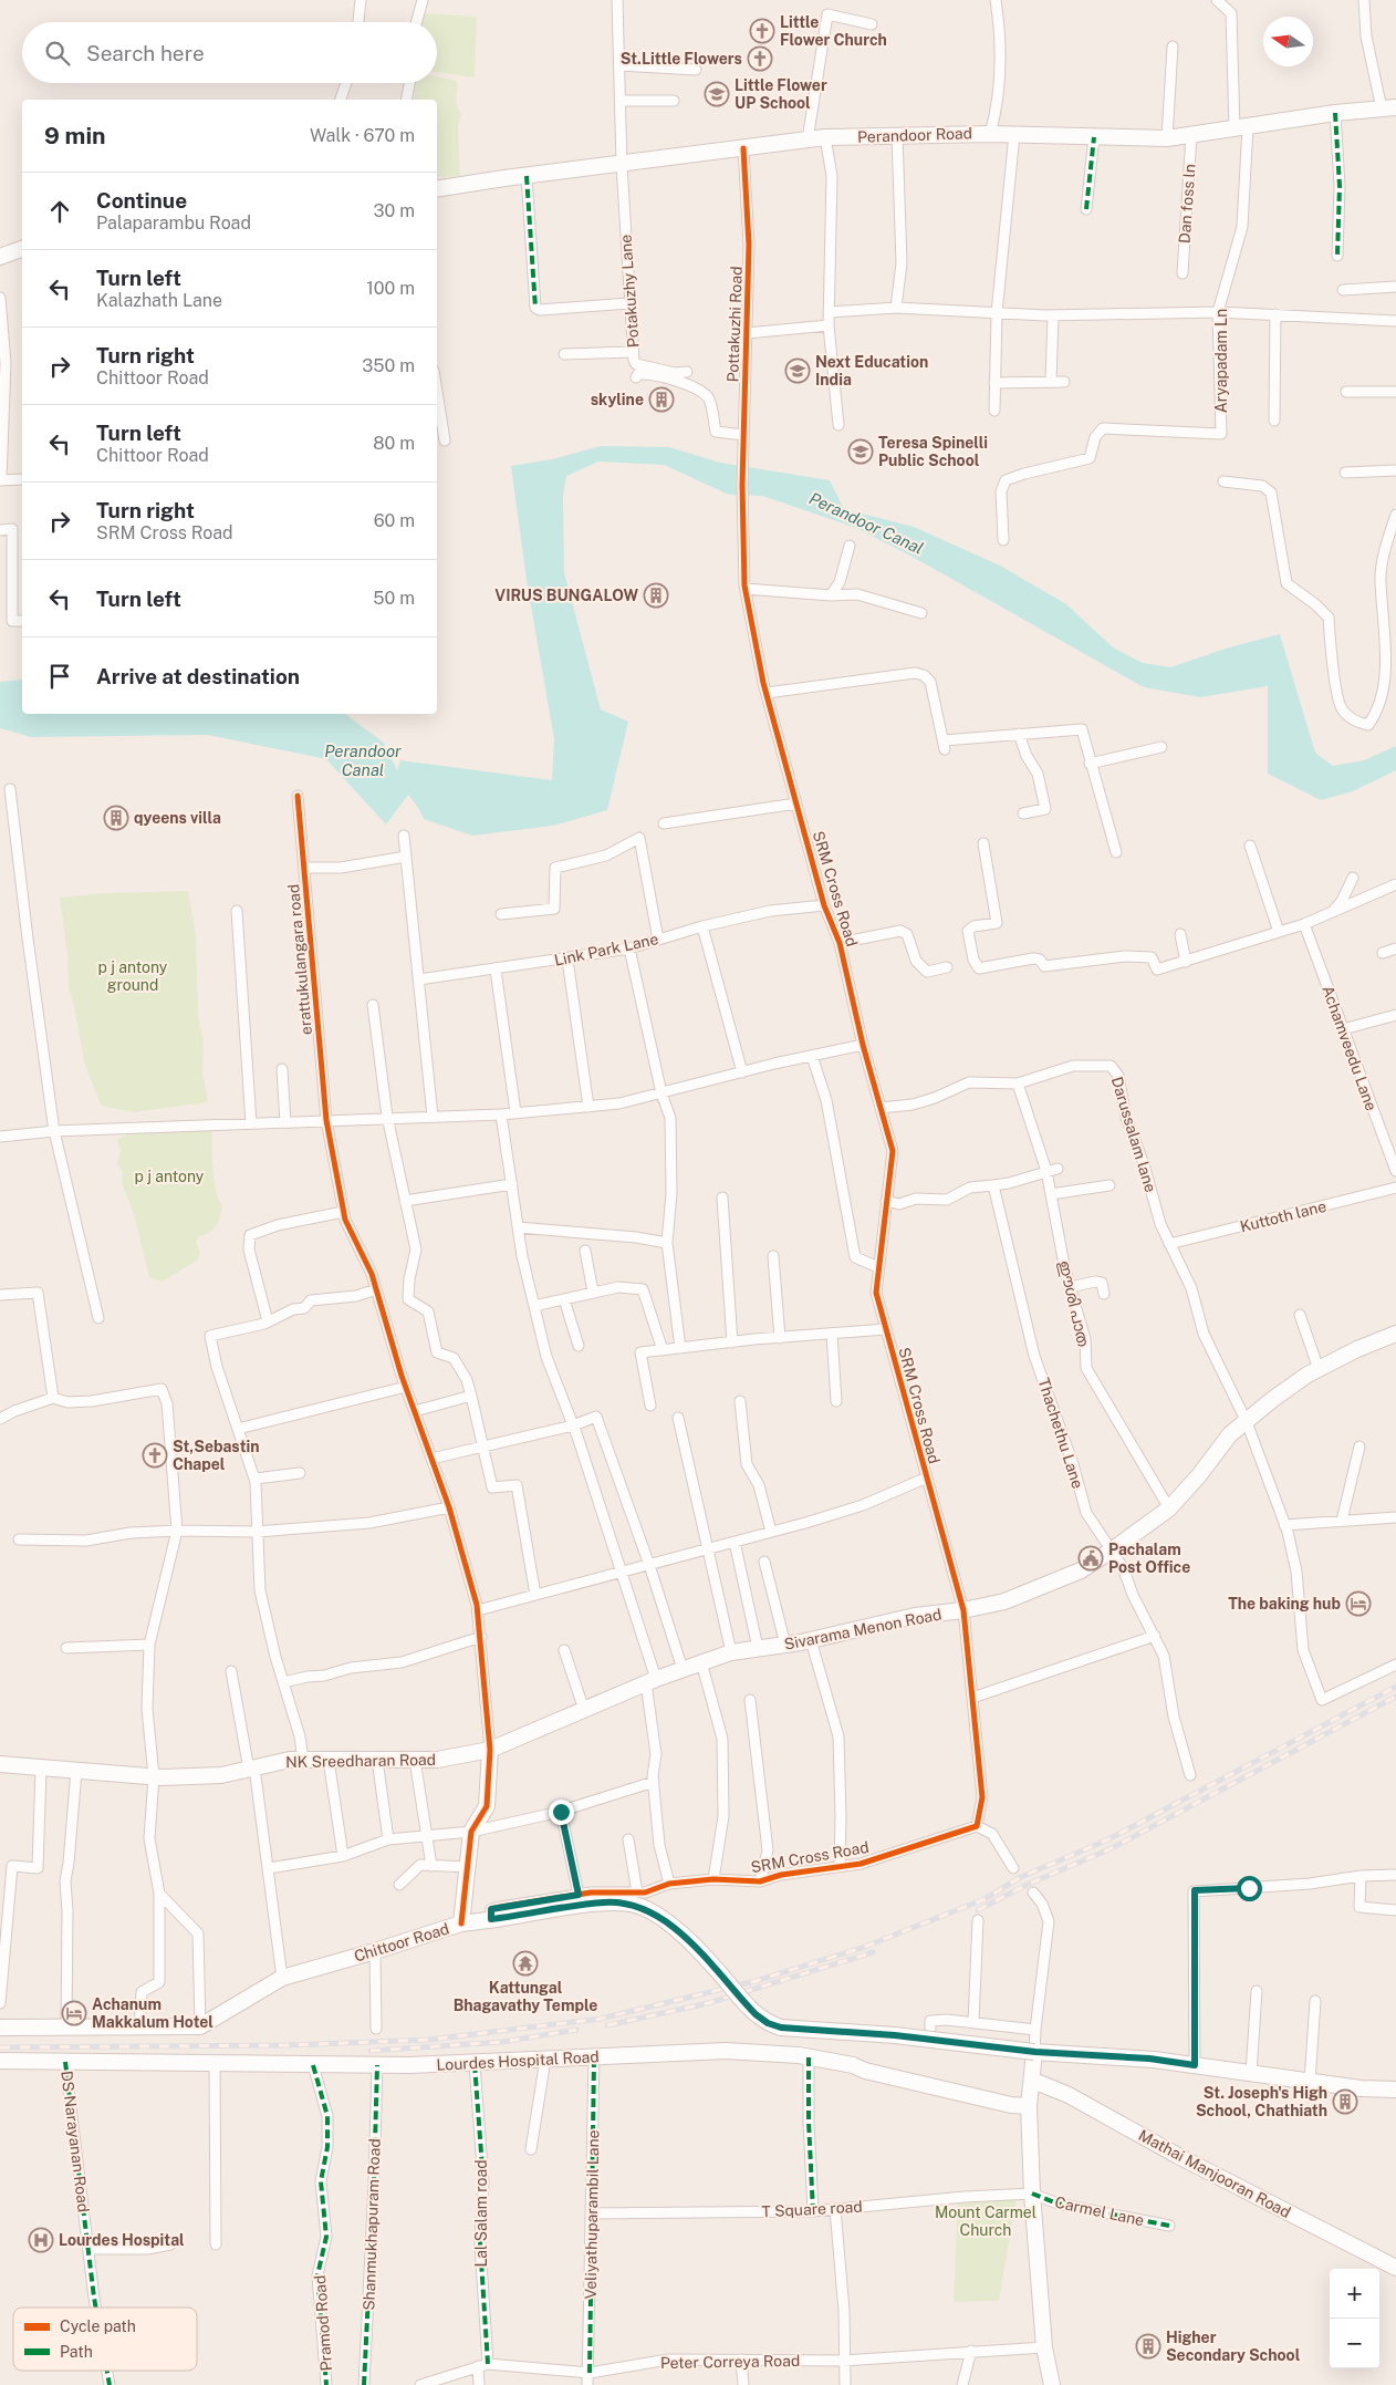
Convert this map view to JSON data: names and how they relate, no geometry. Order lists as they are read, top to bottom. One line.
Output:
{"streets":{"street":["Perandoor Road","Dan foss ln","Potakuzhy Lane","Pottakuzhi Road","Aryapadam Ln","SRM Cross Road","Link Park Lane","erattukulangara road","Achamveedu Lane","Darussalam lane","Kuttoth lane","ഈശി പാത","Thachethu Lane","Sivarama Menon Road","NK Sreedharan Road","Chittoor Road","Lourdes Hospital Road","DS Narayanan Road","Mathai Manjooran Road","T Square road","Carmel Lane","Lal Salam road","Veliyathuparambil Lane","Shanmukhapuram Road","Pramod Road","Peter Correya Road"]},"crossings":[["Perandoor Road","Dan foss ln"],["Perandoor Road","Potakuzhy Lane"],["Perandoor Road","Pottakuzhi Road"],["Perandoor Road","Aryapadam Ln"],["Pottakuzhi Road","SRM Cross Road"],["SRM Cross Road","Link Park Lane"],["SRM Cross Road","Darussalam lane"],["SRM Cross Road","Sivarama Menon Road"],["SRM Cross Road","Chittoor Road"],["erattukulangara road","Sivarama Menon Road"],["erattukulangara road","NK Sreedharan Road"],["Darussalam lane","Kuttoth lane"],["Darussalam lane","ഈശി പാത"],["Darussalam lane","Sivarama Menon Road"],["ഈശി പാത","Sivarama Menon Road"],["Thachethu Lane","Sivarama Menon Road"],["Sivarama Menon Road","NK Sreedharan Road"],["Lourdes Hospital Road","DS Narayanan Road"],["Lourdes Hospital Road","Lal Salam road"],["Lourdes Hospital Road","Veliyathuparambil Lane"],["Lourdes Hospital Road","Shanmukhapuram Road"],["Lourdes Hospital Road","Pramod Road"],["T Square road","Carmel Lane"],["T Square road","Veliyathuparambil Lane"],["Lal Salam road","Peter Correya Road"],["Veliyathuparambil Lane","Peter Correya Road"]],"water":["Perandoor Canal"],"parks":["p j antony ground","p j antony","Mount Carmel Church"],"places":{"church":["Little Flower Church","St.Little Flowers","St,Sebastin Chapel"],"school or university":["Little Flower UP School","Next Education India","Teresa Spinelli Public School"],"building":["skyline","VIRUS BUNGALOW","qyeens villa","St. Joseph's High School, Chathiath","Higher Secondary School"],"public building":["Pachalam Post Office"],"hotel":["The baking hub","Achanum Makkalum Hotel"],"temple":["Kattungal Bhagavathy Temple"],"hospital":["Lourdes Hospital"]},"legend":["Cycle path","Path"],"north":"left","page":{"search":"Search here","heading":["9 min","Walk · 670 m"],"list":[["Continue","Palaparambu Road","30 m"],["Turn left","Kalazhath Lane","100 m"],["Turn right","Chittoor Road","350 m"],["Turn left","Chittoor Road","80 m"],["Turn right","SRM Cross Road","60 m"],["Turn left","50 m"],"Arrive at destination"],"map_buttons":["+","−"]}}
